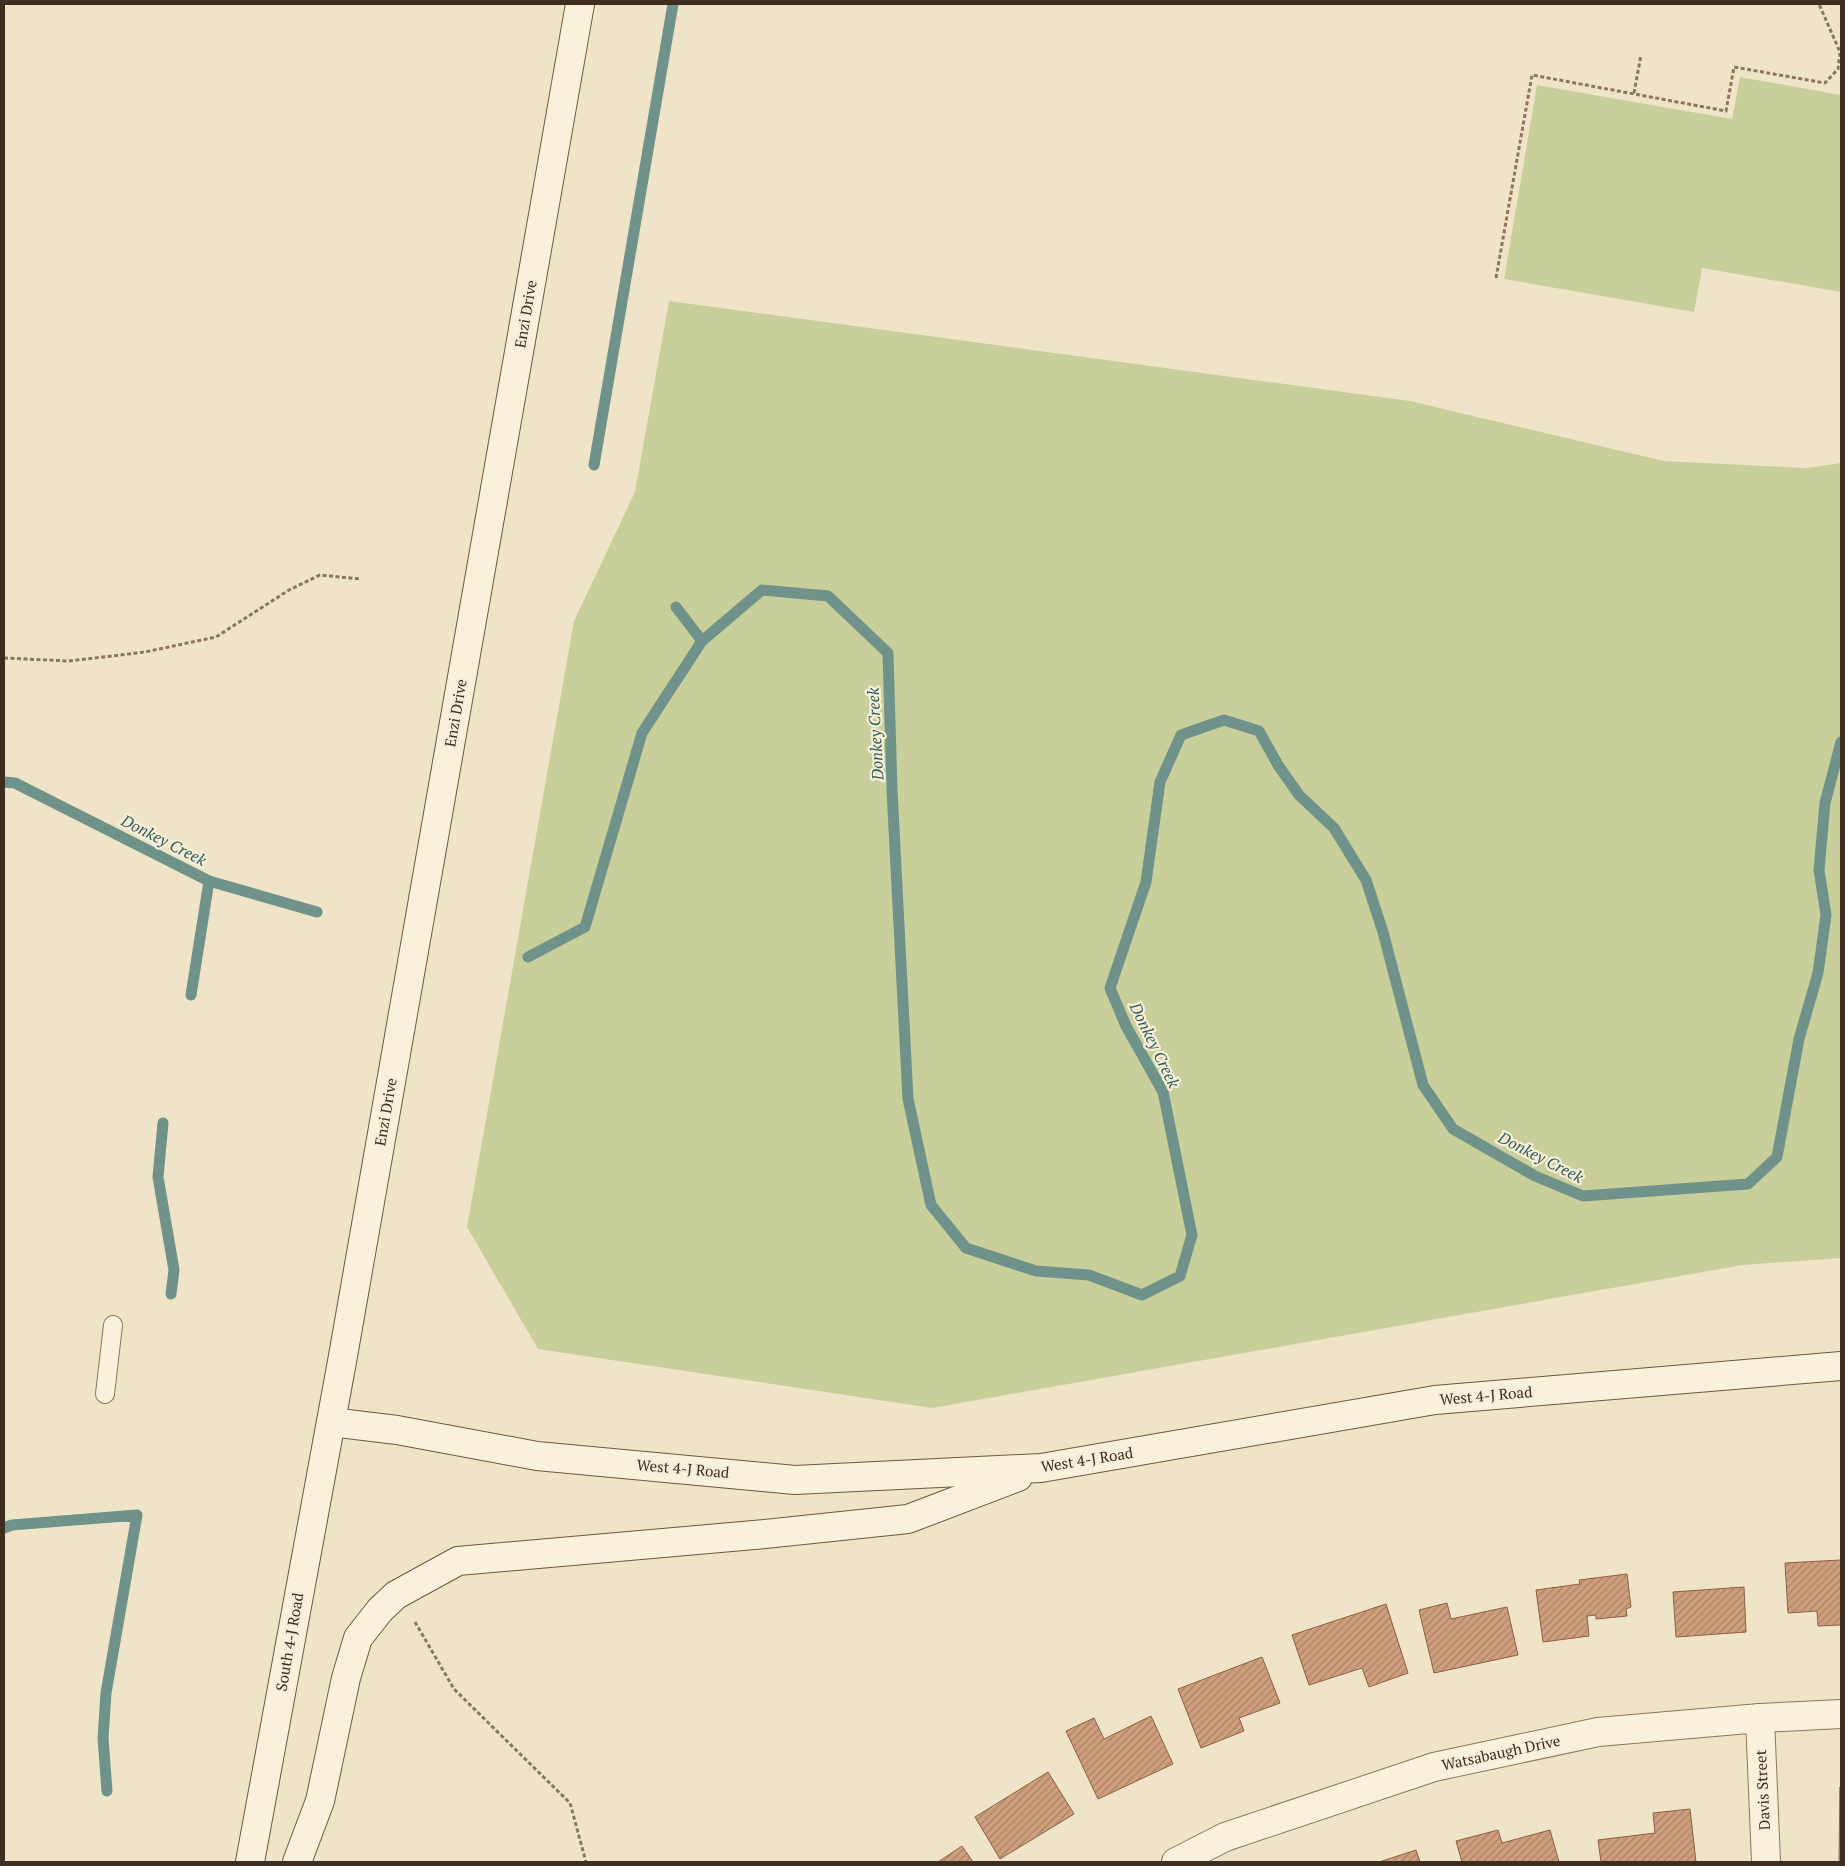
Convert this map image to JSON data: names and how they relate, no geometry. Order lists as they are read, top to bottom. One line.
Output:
{"streets":{"main road":["Enzi Drive","West 4-J Road","South 4-J Road","Watsabaugh Drive","Davis Street"]},"crossings":[["Enzi Drive","West 4-J Road"],["Enzi Drive","South 4-J Road"],["West 4-J Road","South 4-J Road"],["Watsabaugh Drive","Davis Street"]],"water":["Donkey Creek"]}
